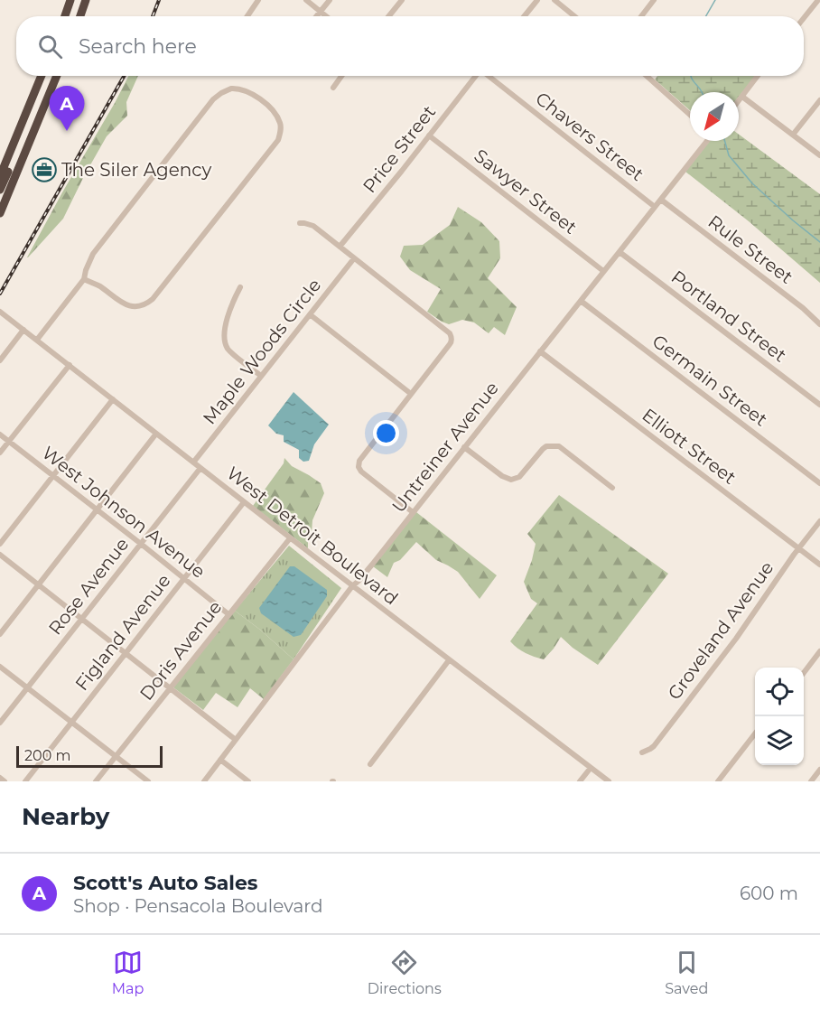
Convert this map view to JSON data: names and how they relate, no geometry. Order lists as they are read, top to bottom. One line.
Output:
{"streets":{"street":["Chavers Street","Price Street","Sawyer Street","Rule Street","Portland Street","Maple Woods Circle","Germain Street","Elliott Street","Untreiner Avenue","West Johnson Avenue","West Detroit Boulevard","Rose Avenue","Groveland Avenue","Figland Avenue","Doris Avenue"]},"crossings":[["Chavers Street","Untreiner Avenue"],["Price Street","Sawyer Street"],["Sawyer Street","Untreiner Avenue"],["Rule Street","Untreiner Avenue"],["Portland Street","Untreiner Avenue"],["Maple Woods Circle","West Detroit Boulevard"],["Germain Street","Untreiner Avenue"],["Elliott Street","Untreiner Avenue"],["Elliott Street","Groveland Avenue"],["Untreiner Avenue","West Detroit Boulevard"],["West Johnson Avenue","Rose Avenue"],["West Johnson Avenue","Figland Avenue"],["West Johnson Avenue","Doris Avenue"],["West Detroit Boulevard","Rose Avenue"],["West Detroit Boulevard","Figland Avenue"],["West Detroit Boulevard","Doris Avenue"]],"places":{"office":["The Siler Agency"]},"scale_bar":"200 m","north":"bottom left","page":{"search":"Search here","pins":"A","scale":"200 m","heading":"Nearby","list":[{"mark":"A","name":"Scott's Auto Sales","note":"Shop · Pensacola Boulevard","value":"600 m"}],"nav":["Map","Directions","Saved"]}}
